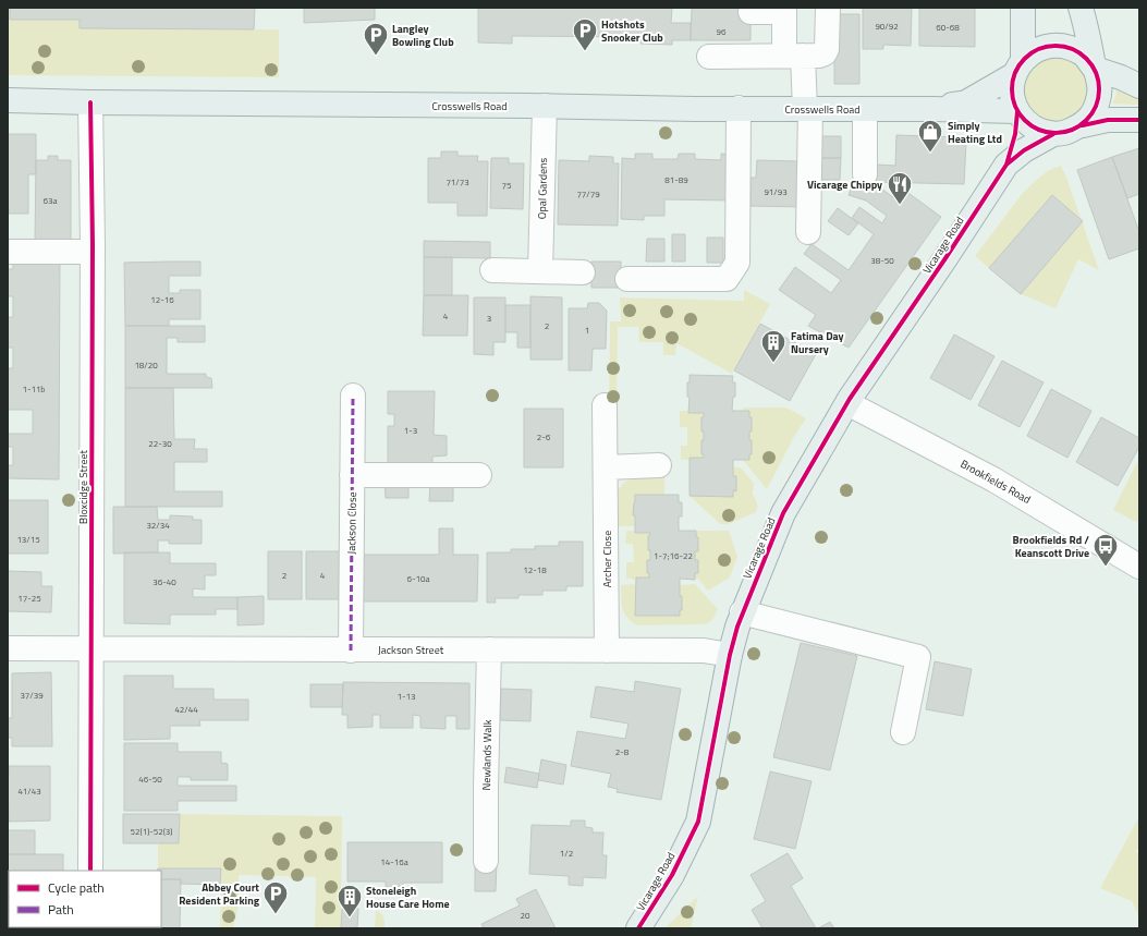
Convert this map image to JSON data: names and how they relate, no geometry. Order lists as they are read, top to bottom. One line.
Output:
{"streets":{"main road":["Crosswells Road","Vicarage Road"],"street":["Opal Gardens","Brookfields Road","Bloxcidge Street","Jackson Close","Archer Close","Jackson Street","Newlands Walk"]},"crossings":[["Crosswells Road","Opal Gardens"],["Crosswells Road","Vicarage Road"],["Crosswells Road","Bloxcidge Street"],["Vicarage Road","Brookfields Road"],["Vicarage Road","Jackson Street"],["Bloxcidge Street","Jackson Street"],["Jackson Close","Jackson Street"],["Archer Close","Jackson Street"],["Jackson Street","Newlands Walk"]],"places":{"parking":["Hotshots Snooker Club","Langley Bowling Club","Abbey Court Resident Parking"],"shop":["Simply Heating Ltd"],"restaurant":["Vicarage Chippy"],"building":["Fatima Day Nursery","Stoneleigh House Care Home"],"bus stop":["Brookfields Rd / Keanscott Drive"]},"house_numbers":["90/92","60-68","96","81-89","71/73","75","91/93","77/79","63a","38-50","12-16","4","3","2","1","18/20","1-11b","1-3","2-6","22-30","32/34","13/15","1-7;16-22","12-18","2","4","6-10a","36-40","17-25","37/39","1-13","42/44","2-8","46-50","41/43","52(1)-52(3)","1/2","14-16a","20"],"legend":["Cycle path","Path"]}
